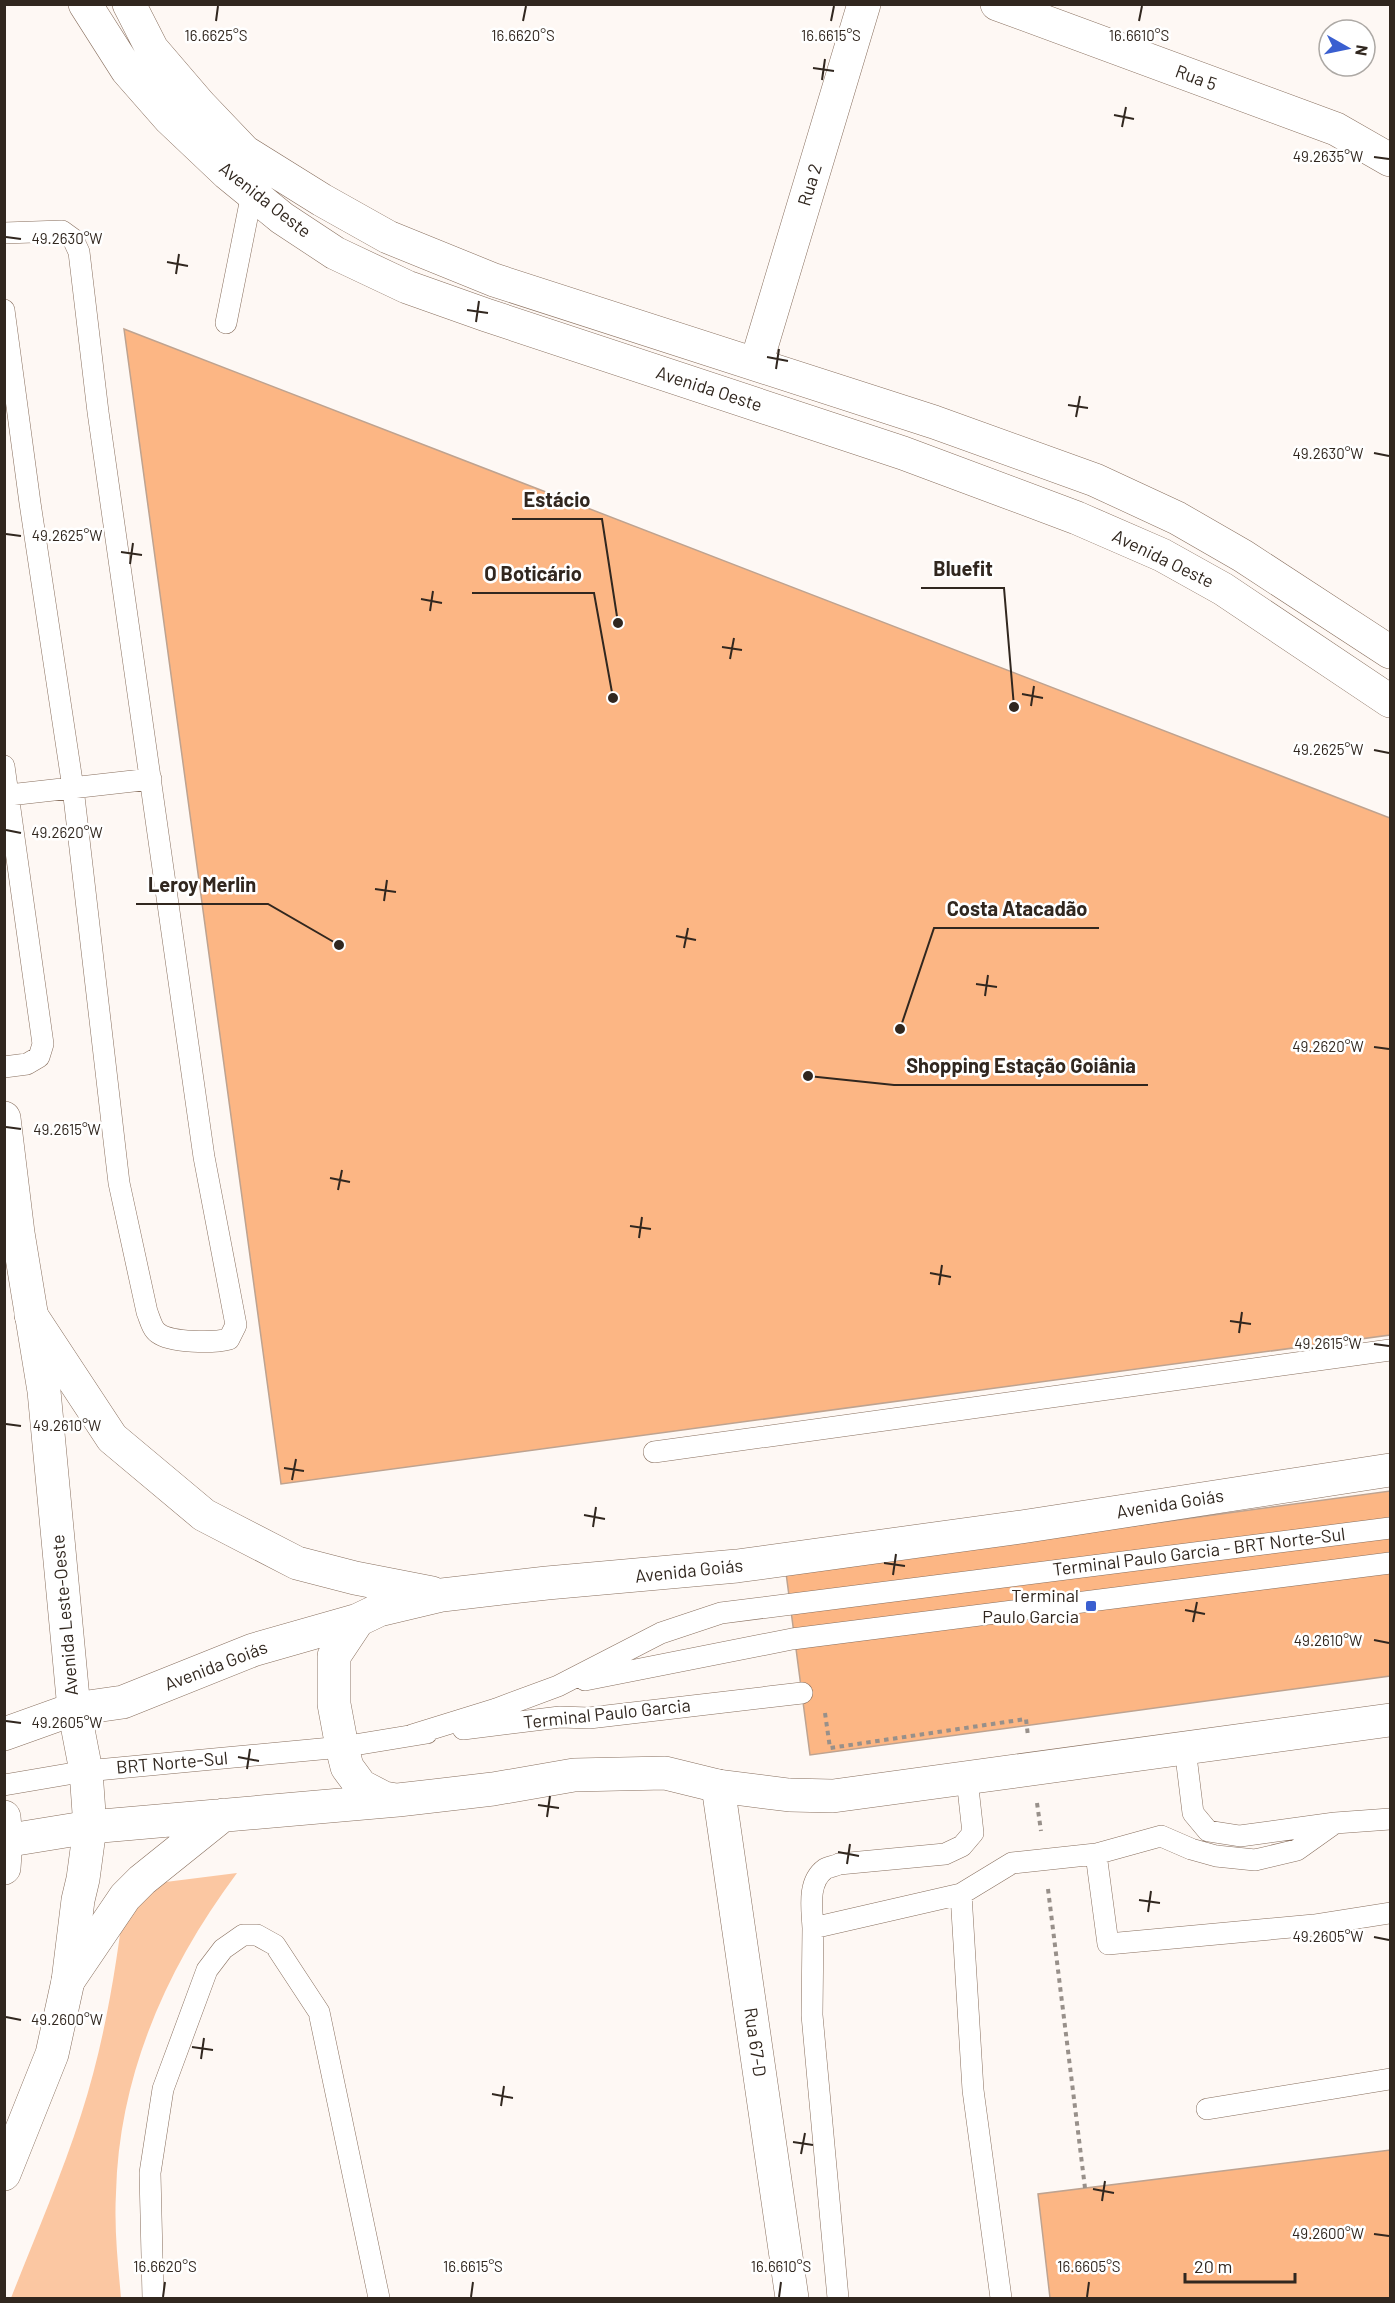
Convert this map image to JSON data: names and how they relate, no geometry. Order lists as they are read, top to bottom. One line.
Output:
{"streets":{"main road":["Rua 5","Rua 2","Avenida Oeste","Avenida Goiás","Avenida Leste-Oeste","Rua 67-D"],"lane":["Terminal Paulo Garcia - BRT Norte-Sul","Terminal Paulo Garcia","BRT Norte-Sul"]},"crossings":[["Rua 2","Avenida Oeste"],["Avenida Goiás","Avenida Leste-Oeste"],["Terminal Paulo Garcia - BRT Norte-Sul","Terminal Paulo Garcia"],["Terminal Paulo Garcia - BRT Norte-Sul","BRT Norte-Sul"],["Avenida Leste-Oeste","BRT Norte-Sul"],["Terminal Paulo Garcia","BRT Norte-Sul"]],"places":{"other":["Estácio","O Boticário","Bluefit","Leroy Merlin","Costa Atacadão","Shopping Estação Goiânia"],"transit":["Terminal Paulo Garcia"]},"scale_bar":"20 m","north":"right","coordinates":["16.6620°S","16.6615°S","16.6610°S","16.6625°S","49.2635°W","49.2630°W","49.2625°W","49.2620°W","49.2615°W","49.2610°W","49.2605°W","49.2600°W","16.6605°S"]}
